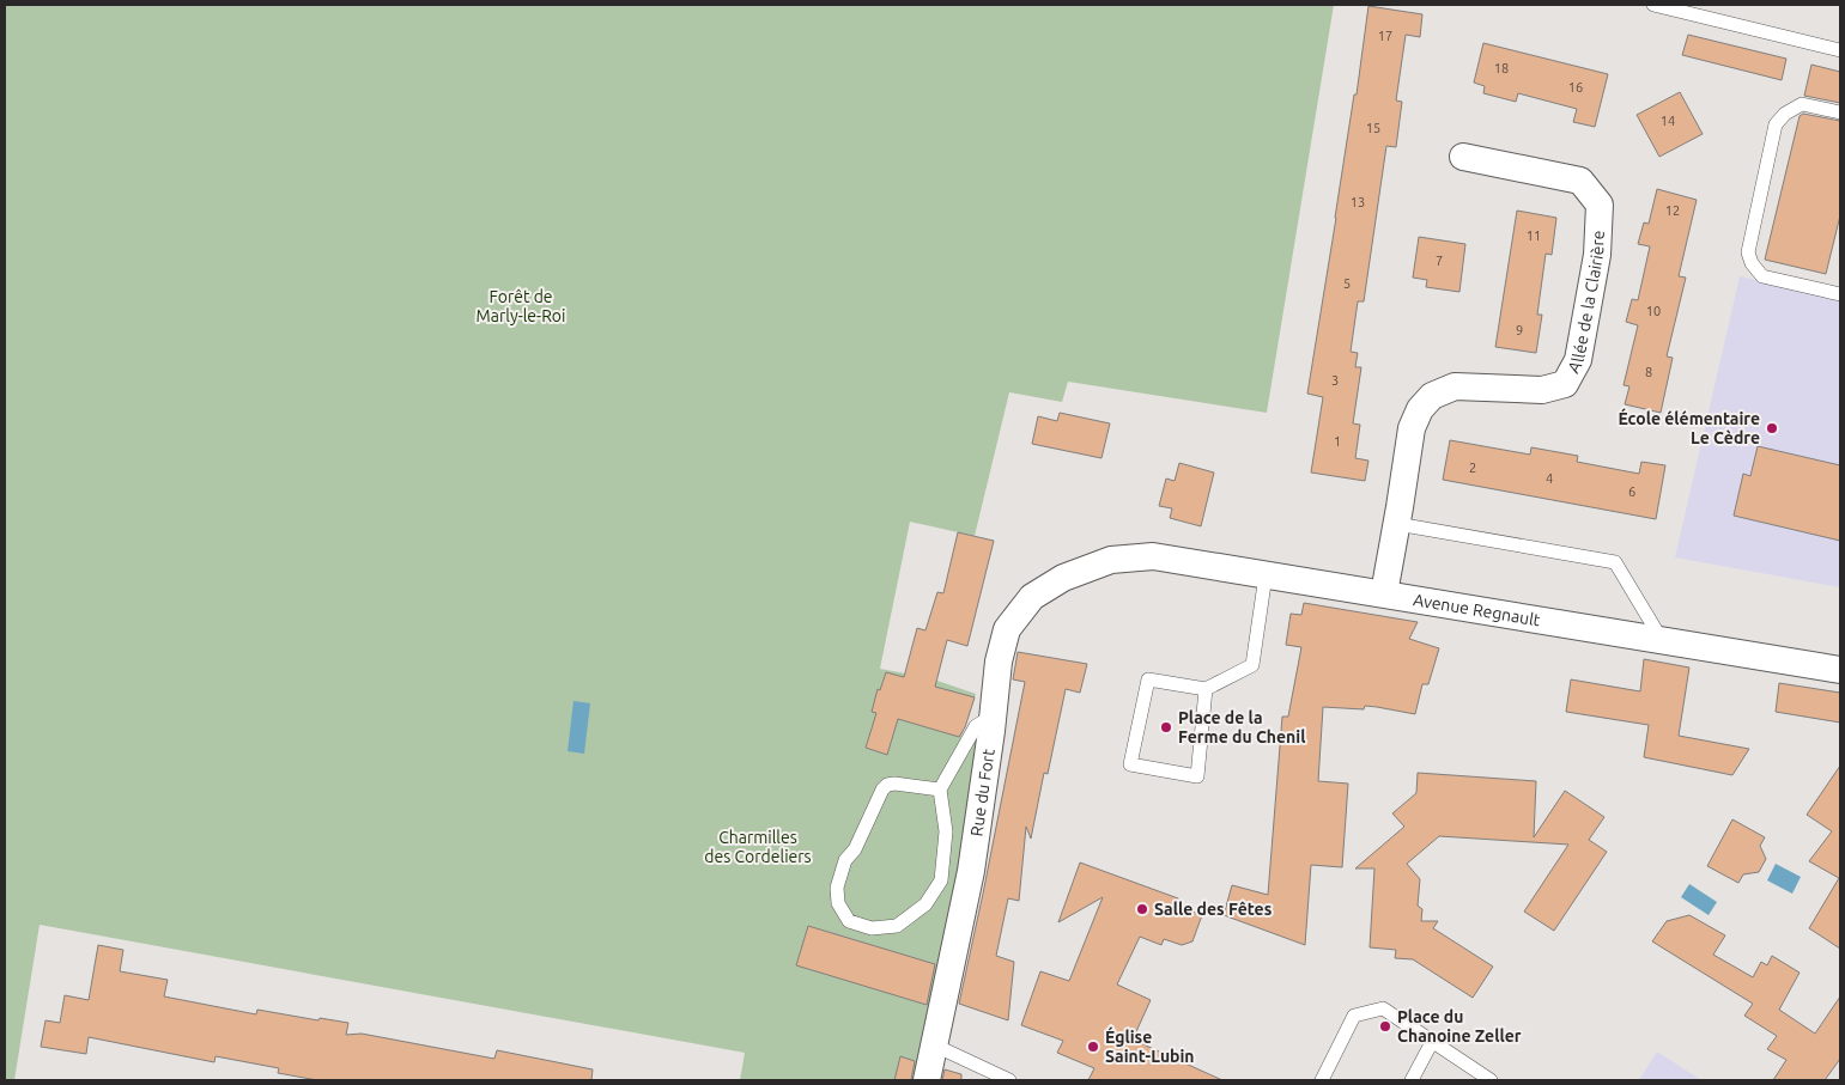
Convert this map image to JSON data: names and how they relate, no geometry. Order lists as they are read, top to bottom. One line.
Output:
{"streets":{"street":["Allée de la Clairière","Avenue Regnault","Rue du Fort"]},"crossings":[["Allée de la Clairière","Avenue Regnault"],["Avenue Regnault","Rue du Fort"]],"parks":["Forêt de Marly-le-Roi","Charmilles des Cordeliers"],"places":["École élémentaire Le Cèdre","Place de la Ferme du Chenil","Salle des Fêtes","Place du Chanoine Zeller","Église Saint-Lubin"],"house_numbers":["17","18","16","14","15","13","12","11","7","5","10","9","8","3","1","2","4","6"]}
